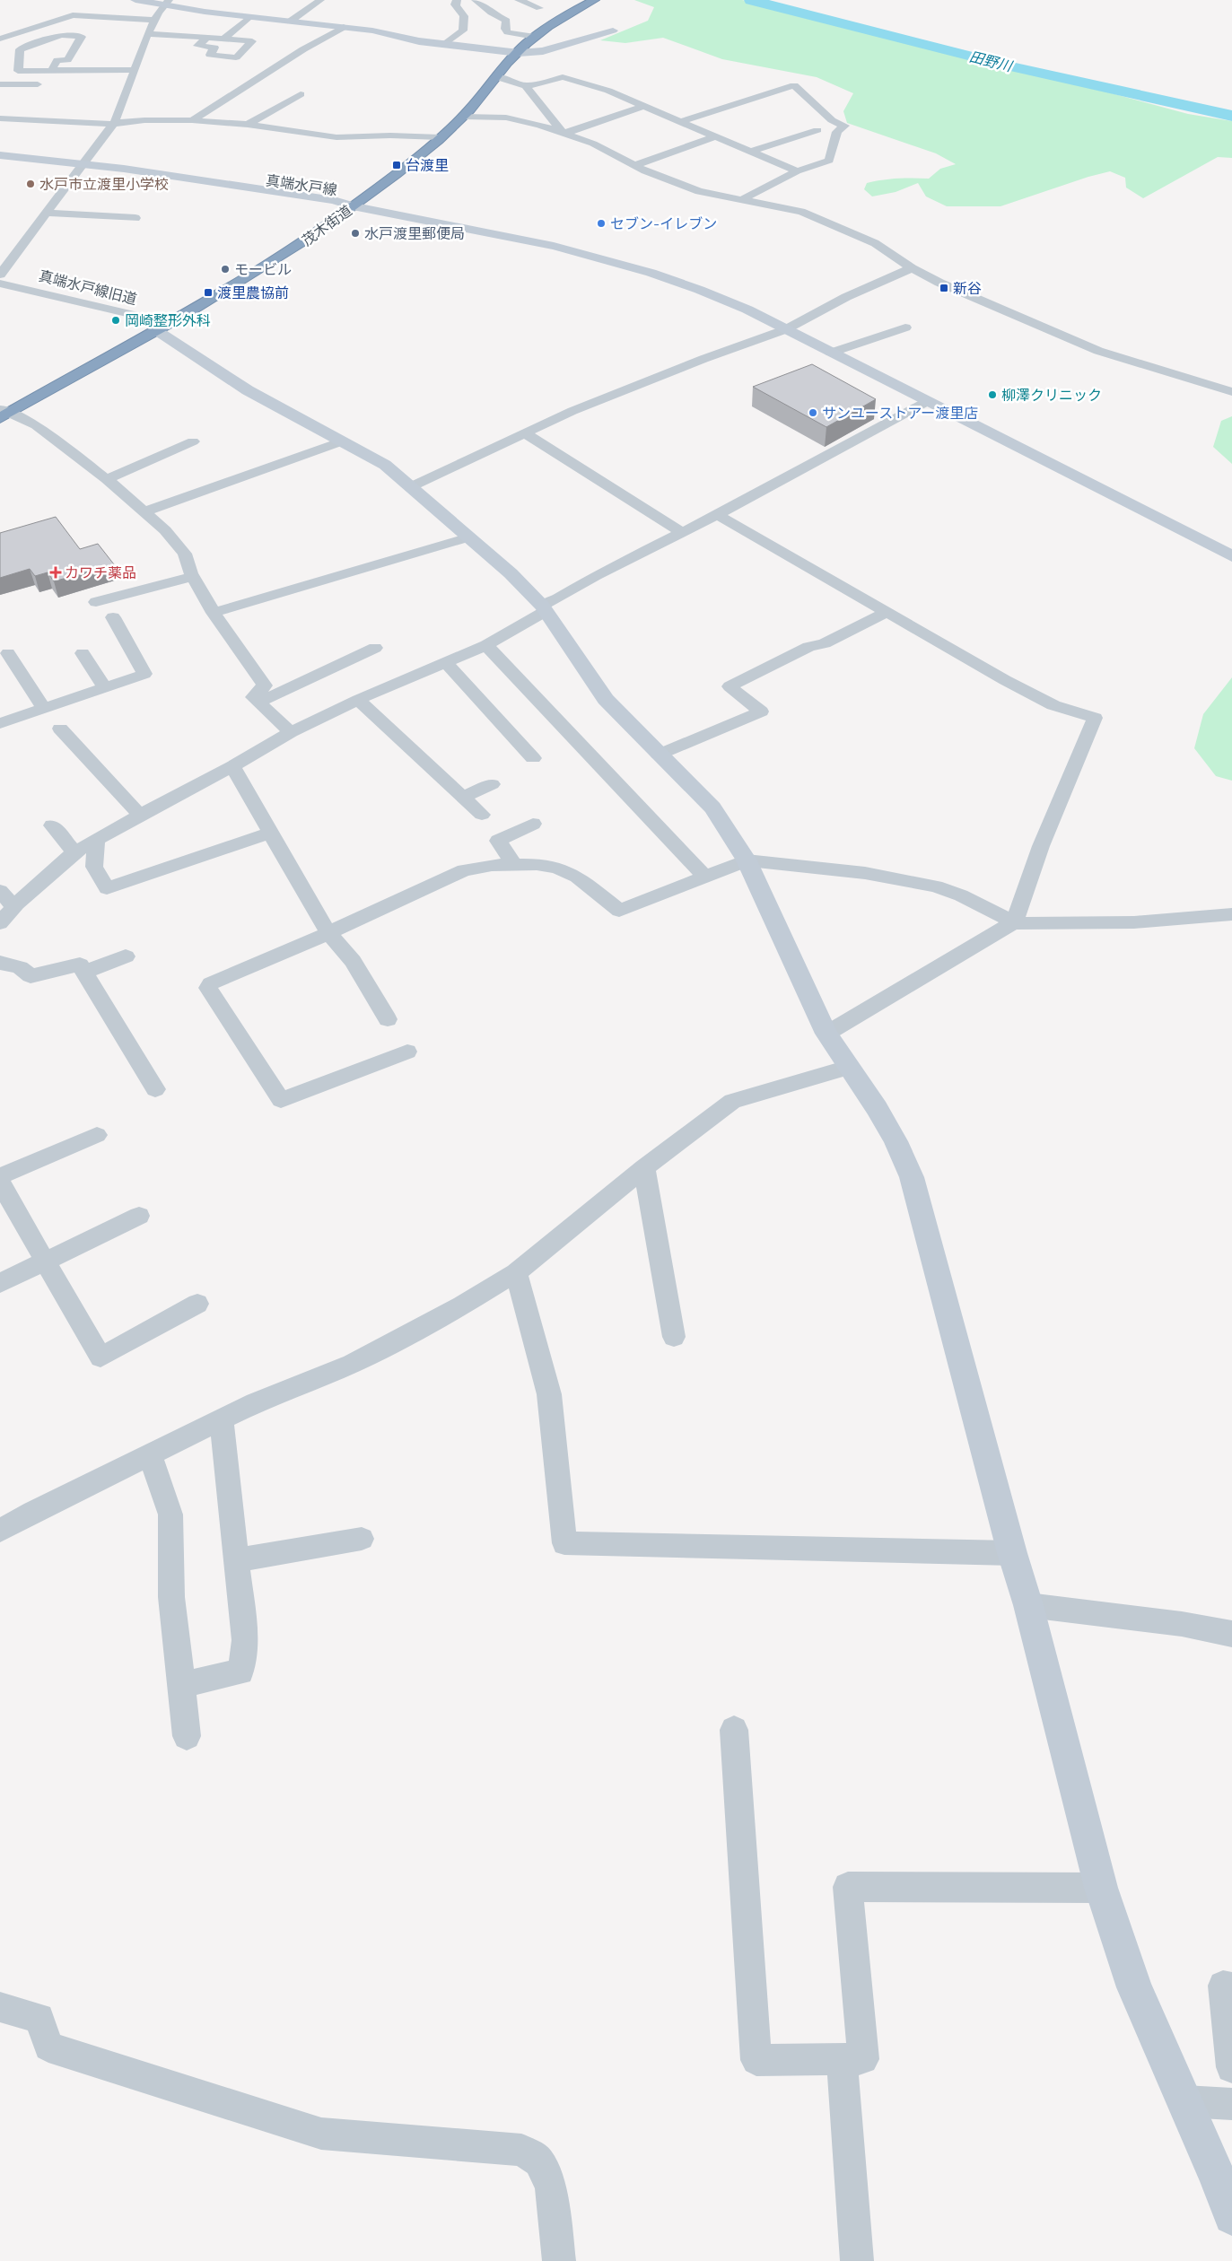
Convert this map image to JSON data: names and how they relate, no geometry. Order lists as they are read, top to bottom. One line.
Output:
{"streets":{"highway":["茂木街道"],"street":["真端水戸線","真端水戸線旧道"]},"crossings":[["真端水戸線","茂木街道"],["茂木街道","真端水戸線旧道"]],"water":["田野川"],"places":{"transit":["台渡里","新谷","渡里農協前"],"other":["水戸市立渡里小学校","セブン-イレブン","水戸渡里郵便局","モービル","岡崎整形外科","柳澤クリニック","サンユーストアー渡里店"],"health":["カワチ薬品"]}}
